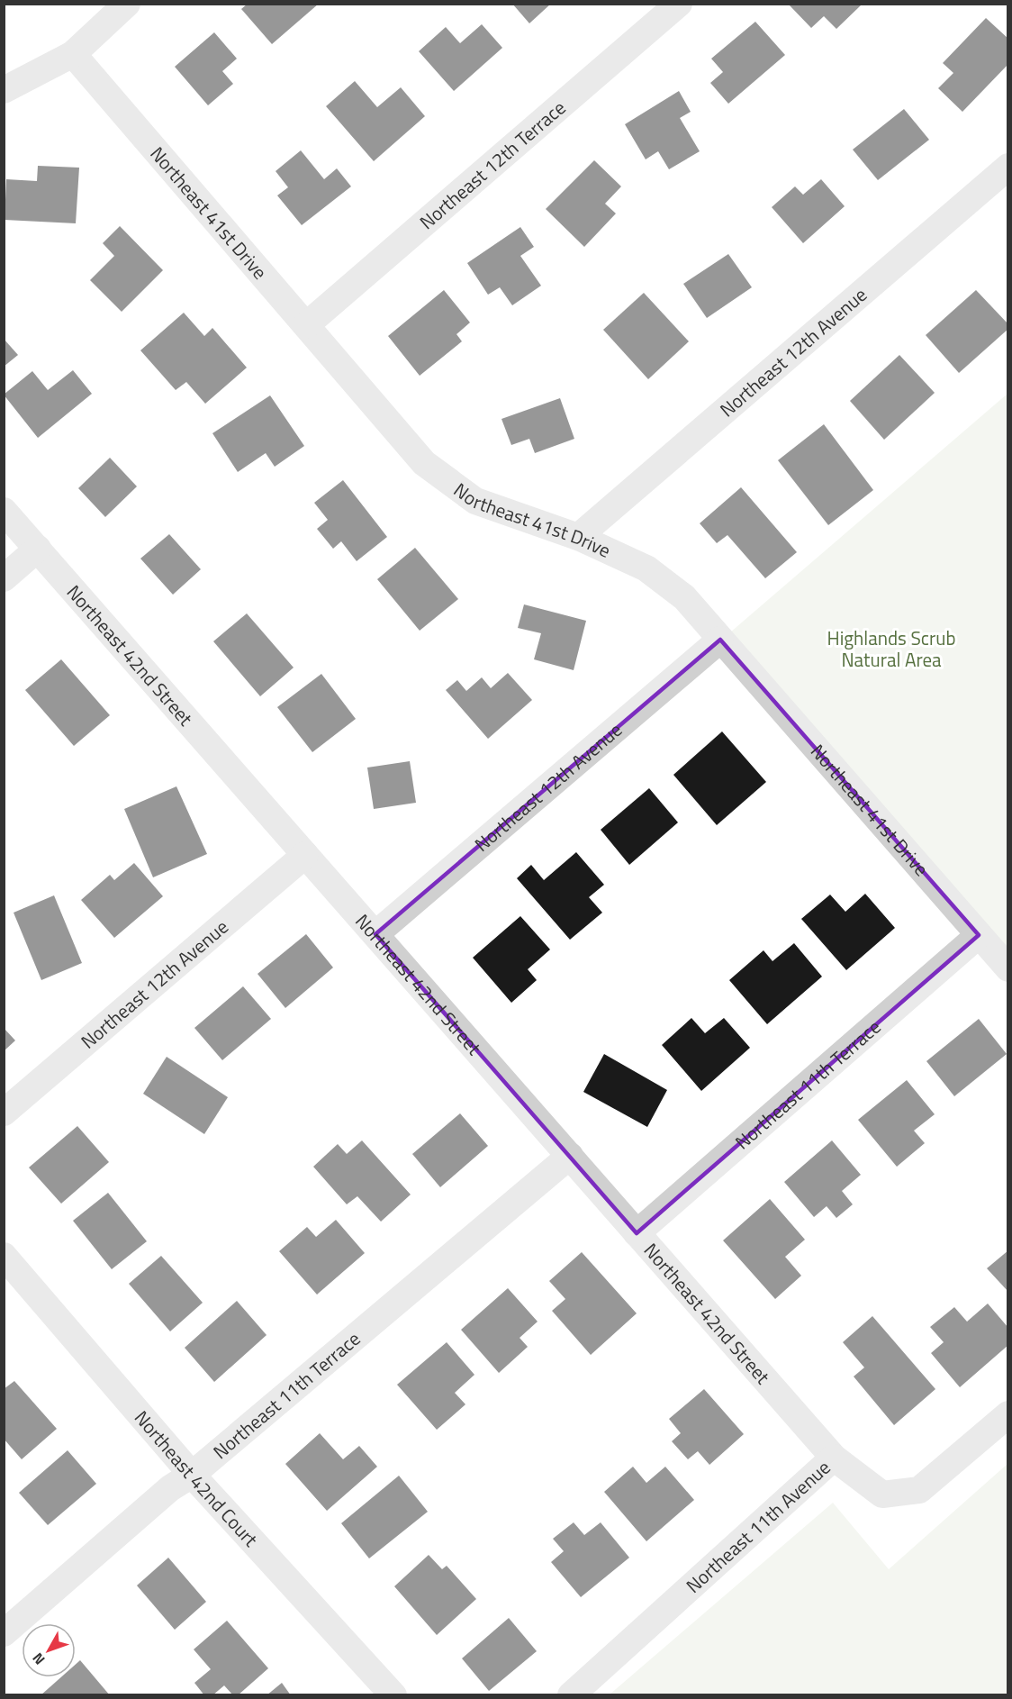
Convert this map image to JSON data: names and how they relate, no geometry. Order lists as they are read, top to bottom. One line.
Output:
{"streets":{"street":["Northeast 12th Terrace","Northeast 41st Drive","Northeast 12th Avenue","Northeast 42nd Street","Northeast 11th Terrace","Northeast 42nd Court","Northeast 11th Avenue"]},"crossings":[["Northeast 12th Terrace","Northeast 41st Drive"],["Northeast 41st Drive","Northeast 12th Avenue"],["Northeast 41st Drive","Northeast 11th Terrace"],["Northeast 12th Avenue","Northeast 42nd Street"],["Northeast 42nd Street","Northeast 11th Terrace"],["Northeast 42nd Street","Northeast 11th Avenue"],["Northeast 11th Terrace","Northeast 42nd Court"]],"parks":["Highlands Scrub Natural Area"],"north":"bottom left"}
